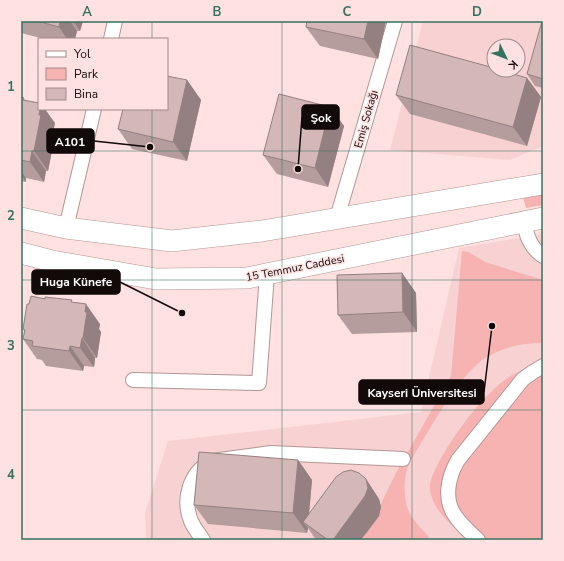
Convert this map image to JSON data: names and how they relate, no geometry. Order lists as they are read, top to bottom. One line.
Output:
{"streets":{"main road":["15 Temmuz Caddesi"],"street":["Emiş Sokağı"]},"places":["A101","Şok","Huga Künefe","Kayseri Üniversitesi"],"legend":["Yol","Park","Bina"],"north":"bottom right","grid":{"columns":["A","B","C","D"],"rows":["1","2","3","4"]}}
